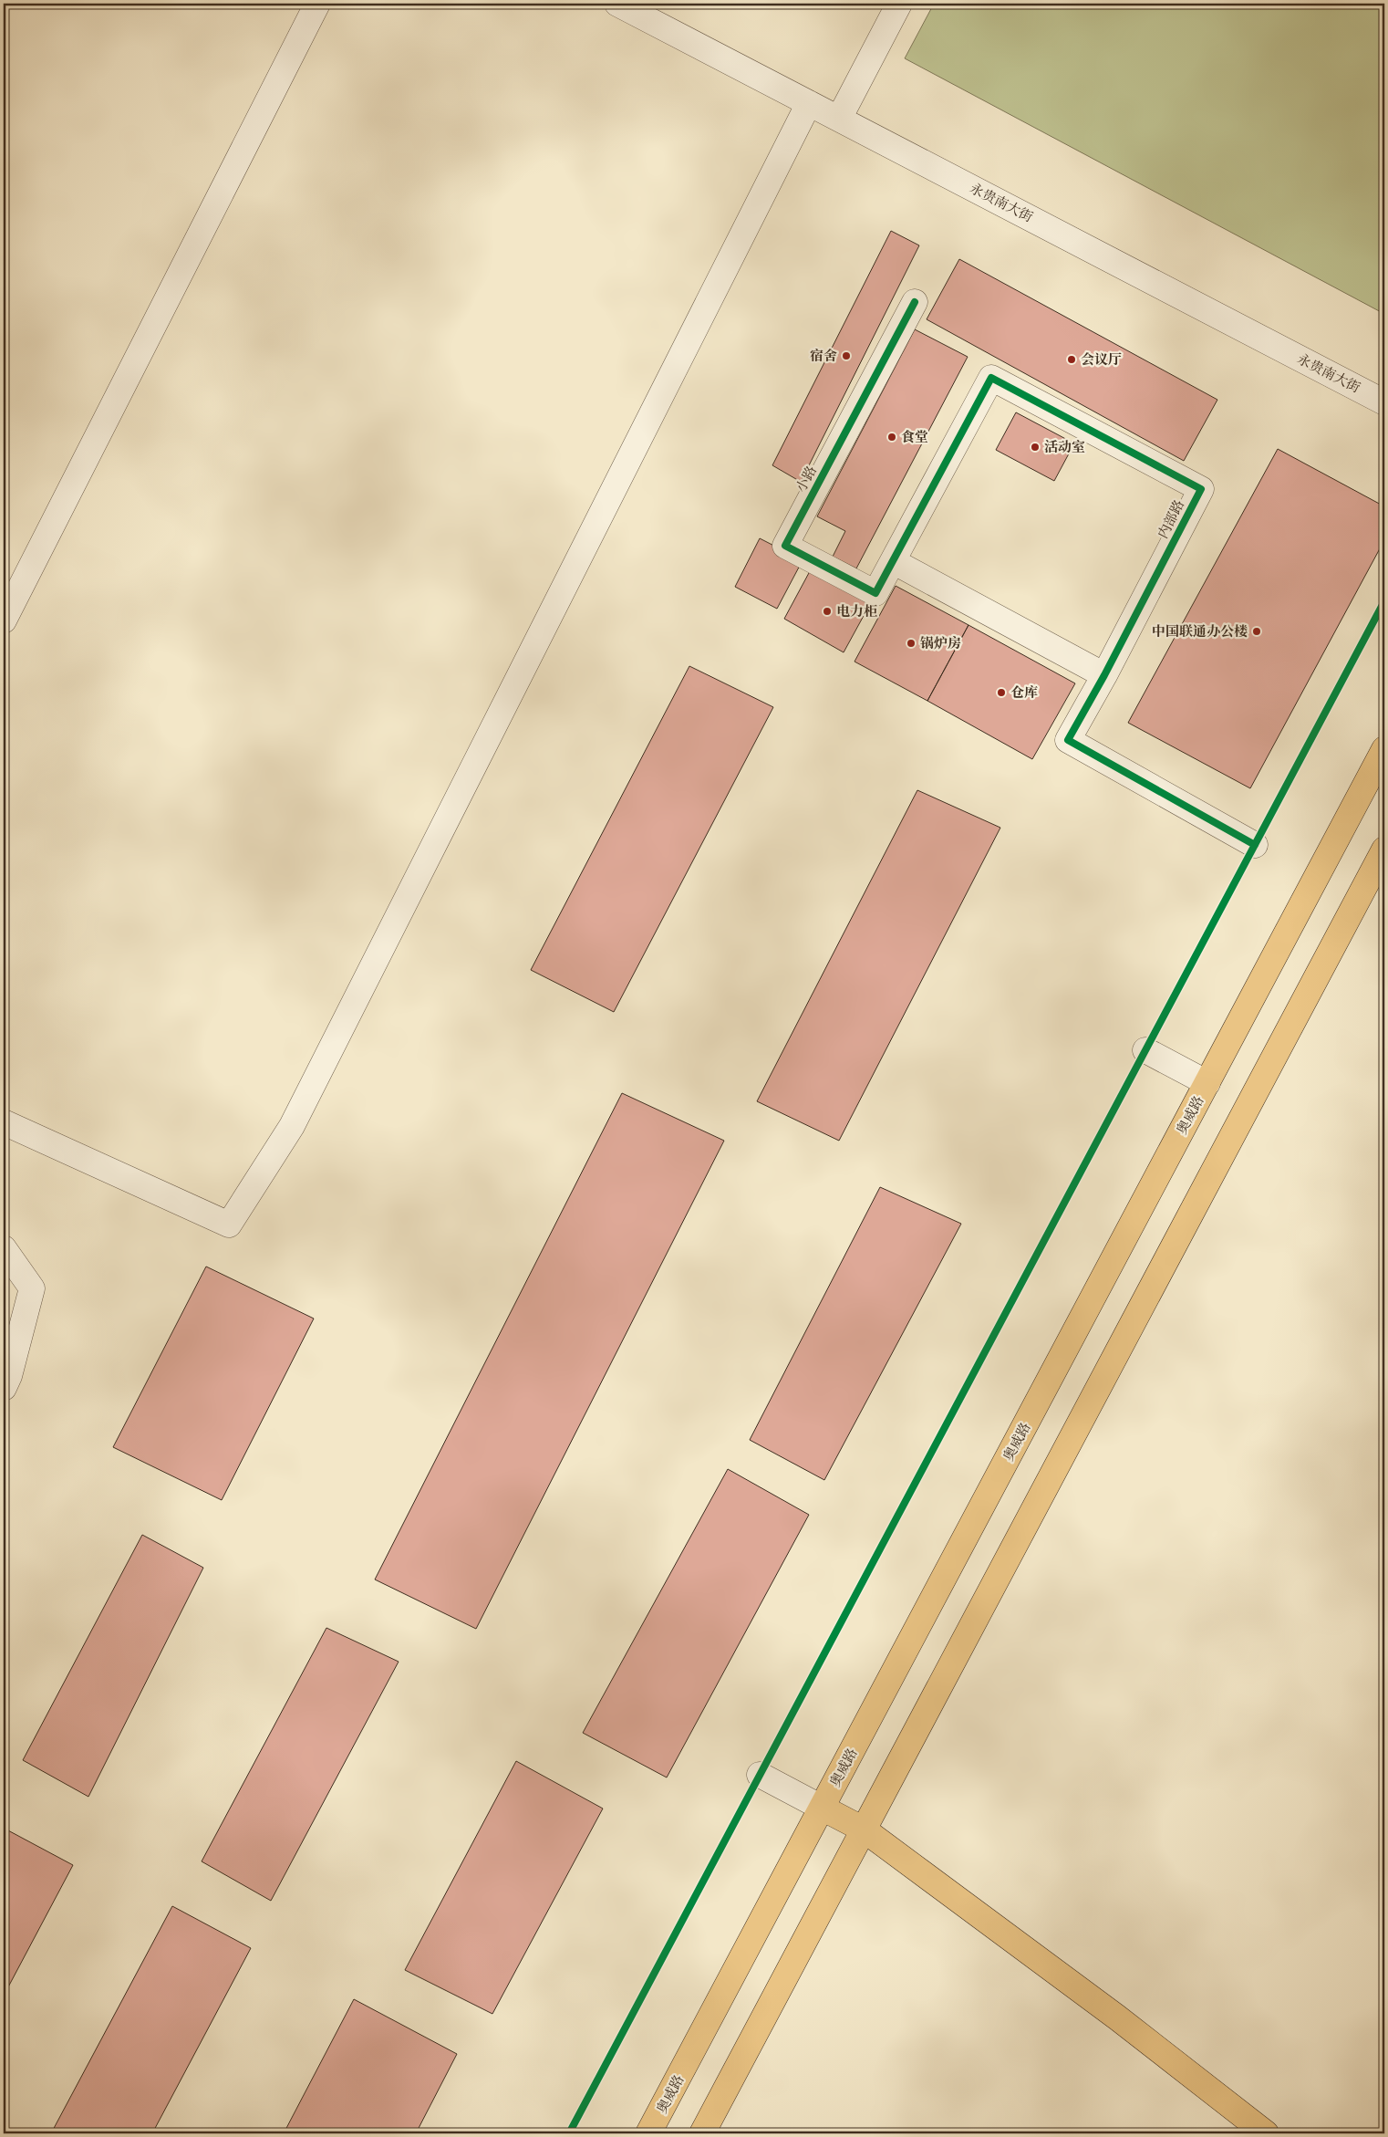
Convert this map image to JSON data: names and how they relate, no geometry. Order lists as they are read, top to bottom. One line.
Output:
{"streets":{"main road":["奥威路"],"street":["永贵南大街","小路","内部路"]},"crossings":[["小路","内部路"]],"places":["宿舍","会议厅","食堂","活动室","电力柜","中国联通办公楼","锅炉房","仓库"]}
